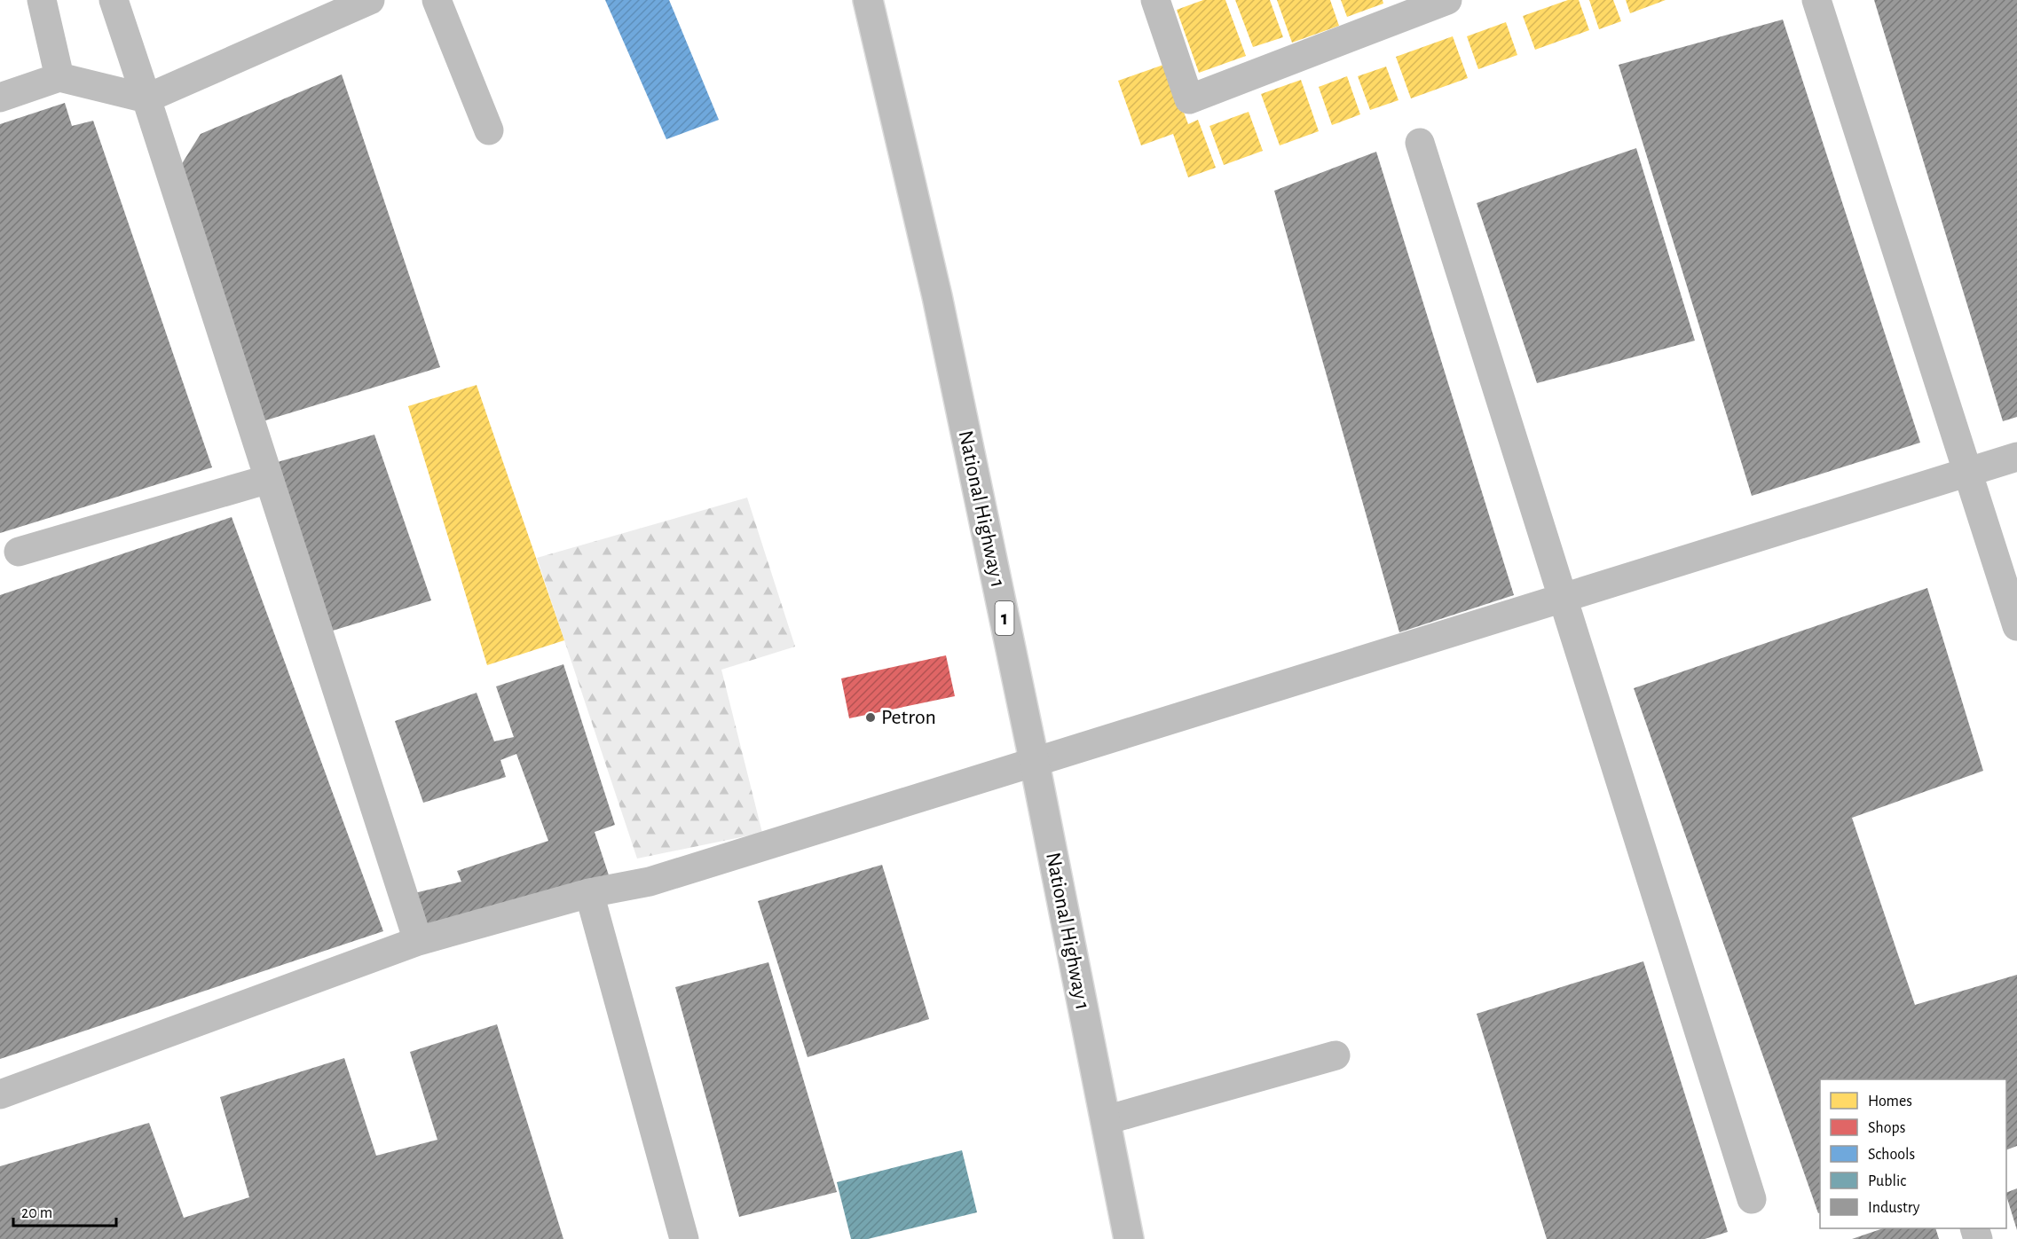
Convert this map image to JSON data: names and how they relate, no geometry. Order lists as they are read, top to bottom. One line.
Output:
{"streets":{"main road":["National Highway 1","1"]},"places":["Petron"],"legend":["Homes","Shops","Schools","Public","Industry"],"scale_bar":"20 m"}
